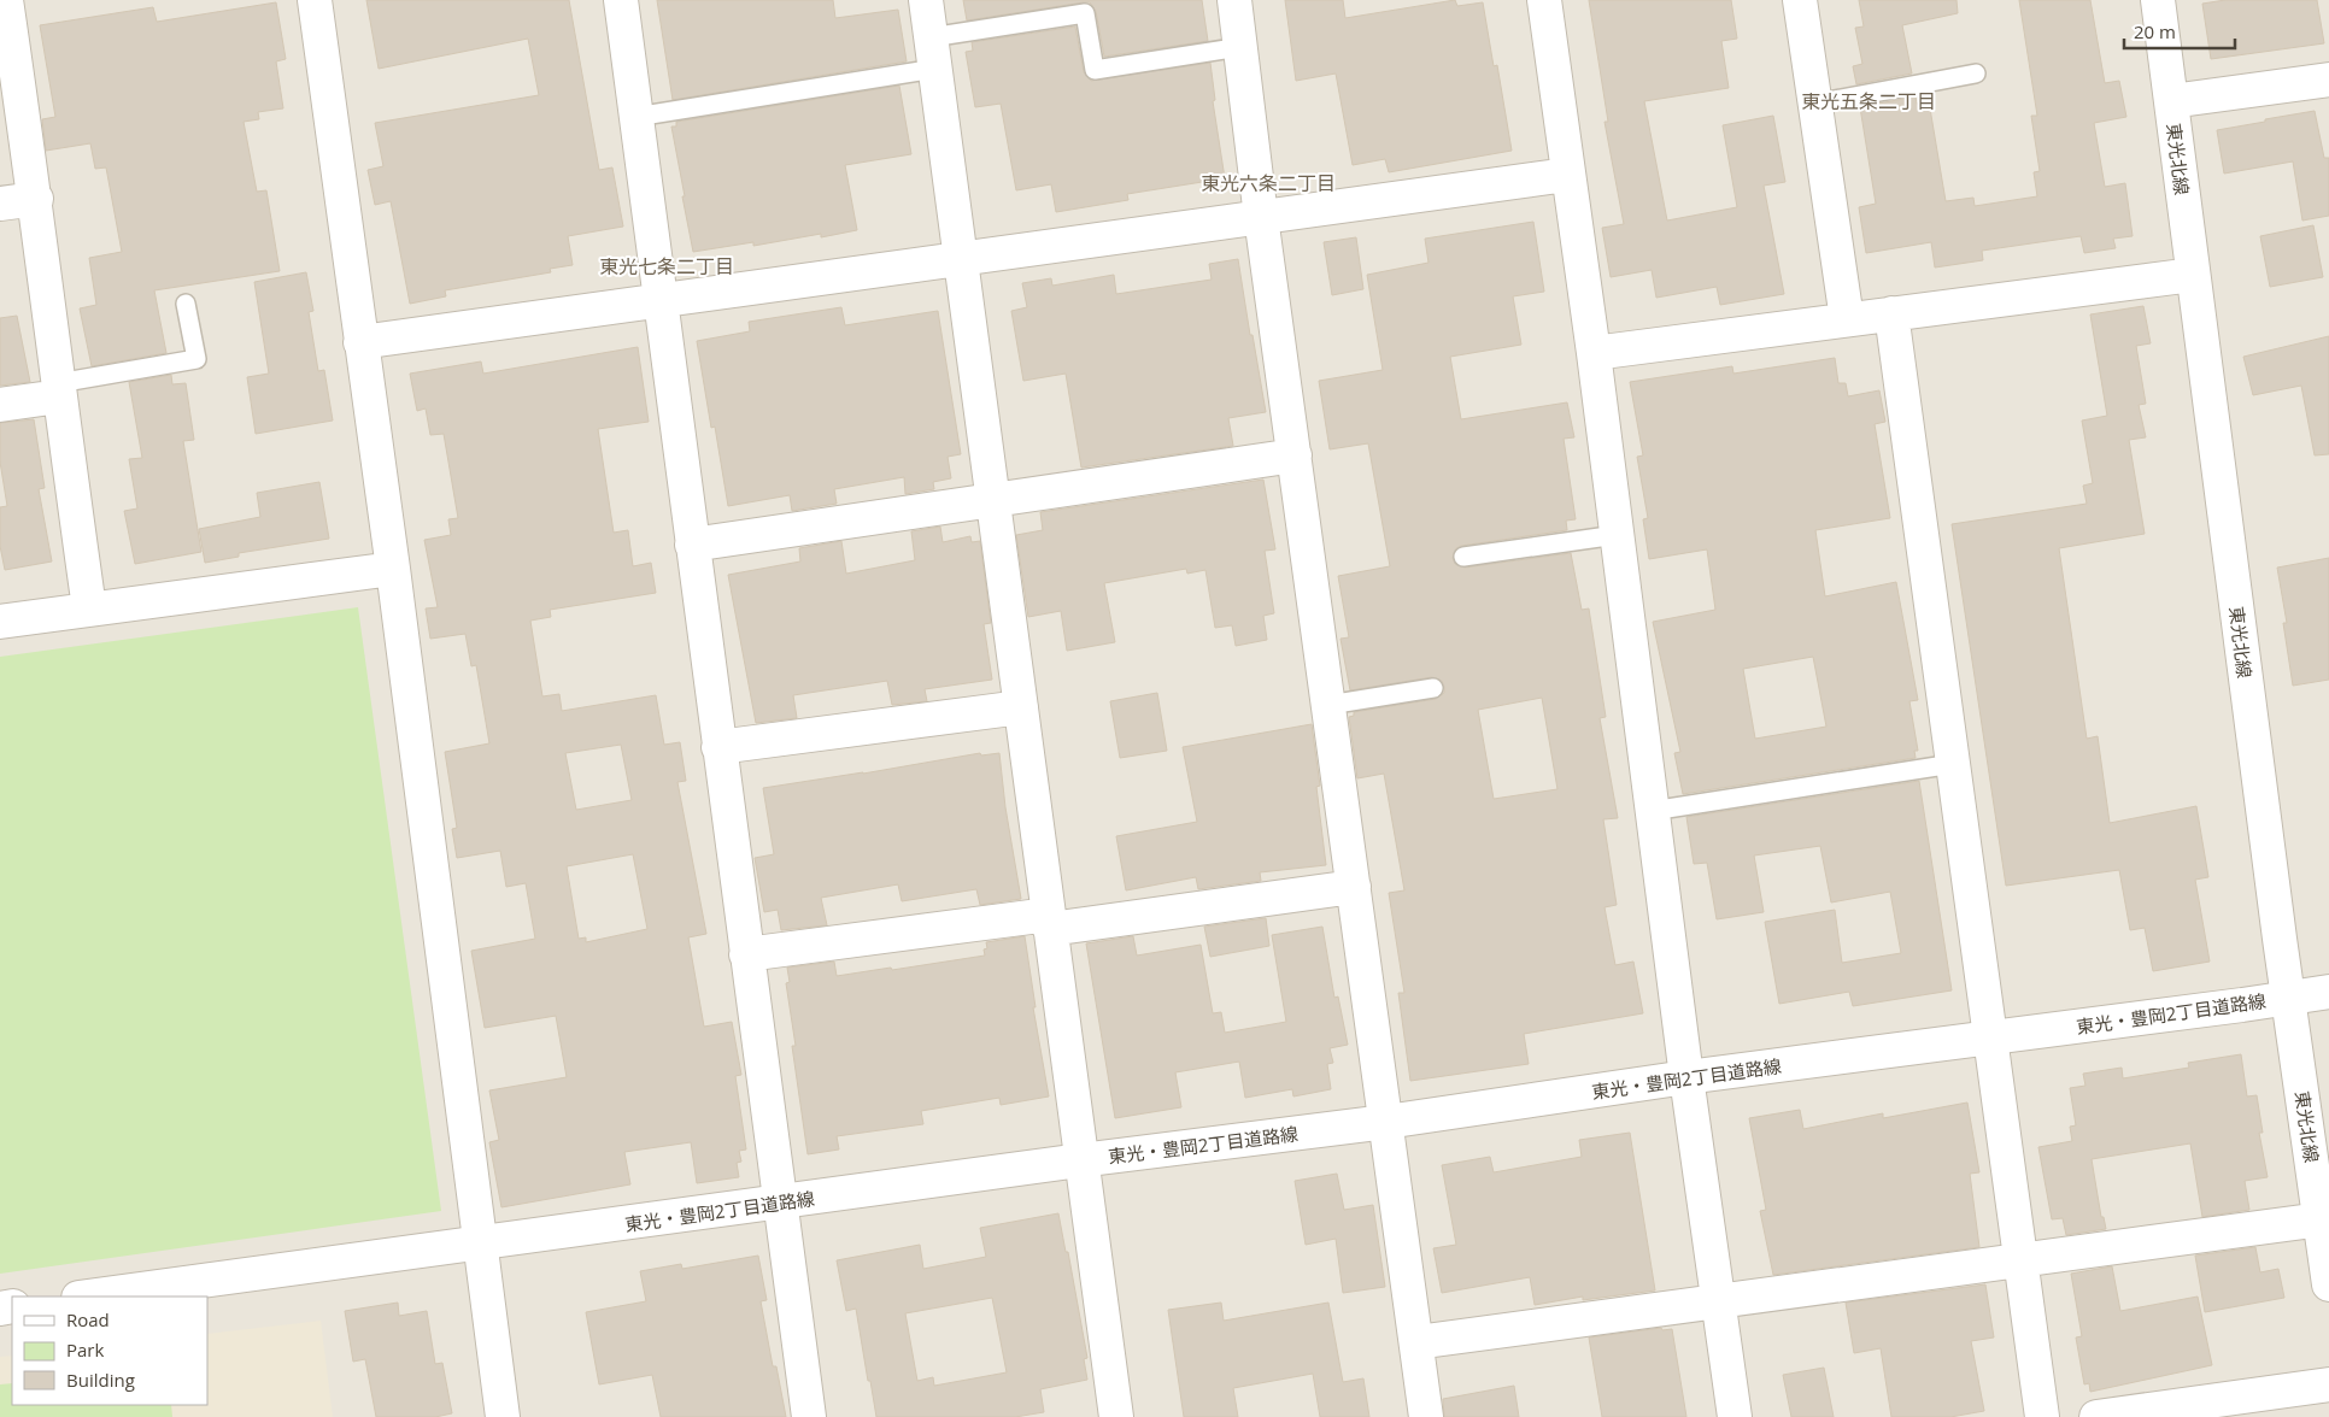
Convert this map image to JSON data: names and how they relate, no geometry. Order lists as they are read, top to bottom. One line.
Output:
{"streets":{"street":["東光北線","東光・豊岡2丁目道路線"]},"crossings":[["東光北線","東光・豊岡2丁目道路線"]],"districts":["東光五条二丁目","東光六条二丁目","東光七条二丁目"],"legend":["Road","Park","Building"],"scale_bar":"20 m"}
